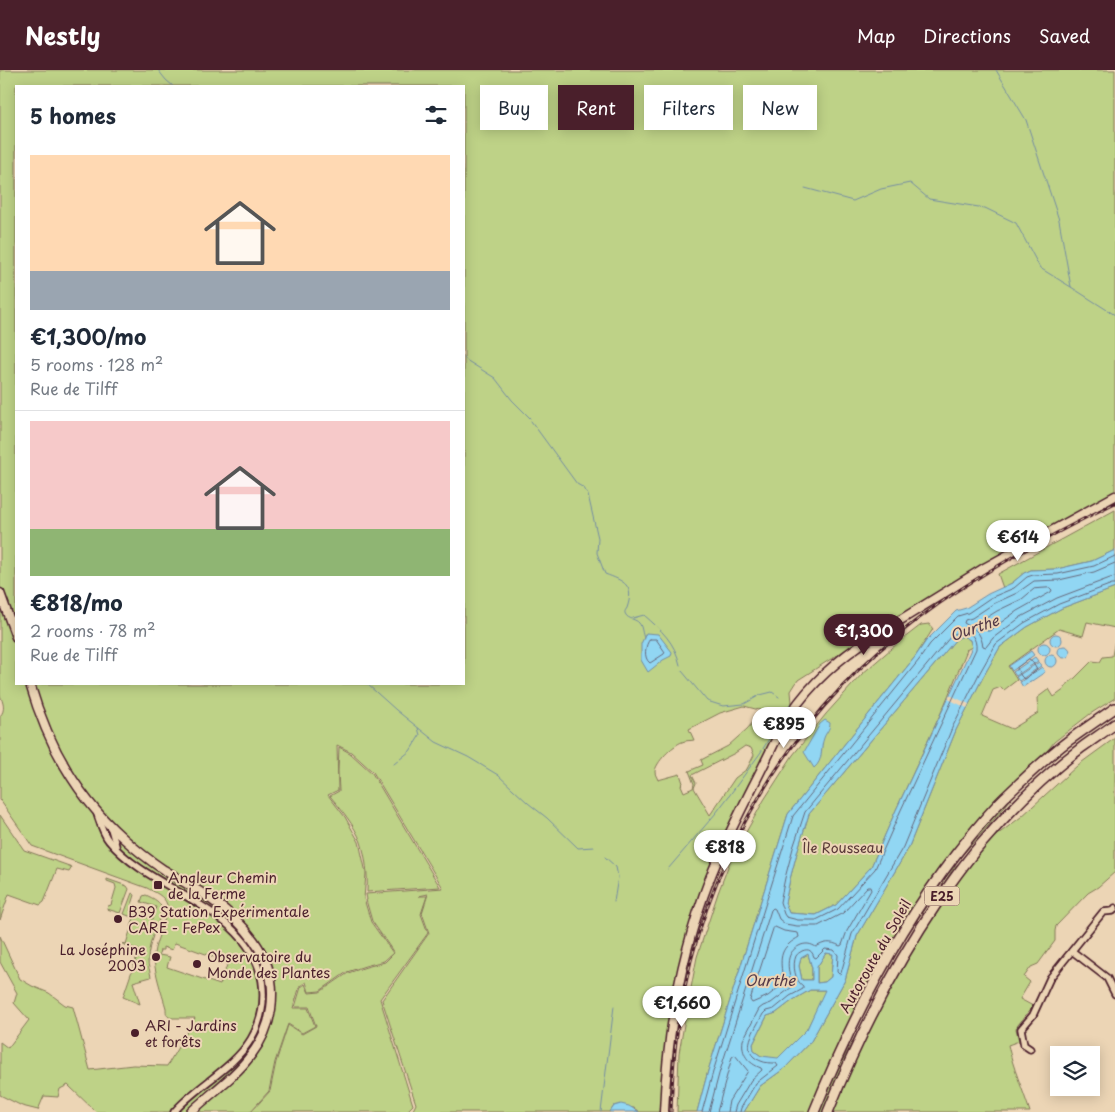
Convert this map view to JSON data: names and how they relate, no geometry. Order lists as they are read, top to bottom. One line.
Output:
{"streets":{"highway":["E25","Autoroute du Soleil"]},"water":["Ourthe"],"parks":["Île Rousseau"],"places":{"transit":["Angleur Chemin de la Ferme"],"other":["B39 Station Expérimentale CARE - FePex","La Joséphine 2003","Observatoire du Monde des Plantes","ARI - Jardins et forêts"]},"page":{"header":"Nestly","nav":["Map","Directions","Saved"],"chip":["Buy","Rent","Filters","New"],"heading":"5 homes","list":[{"name":"€1,300/mo","note":"5 rooms · 128 m² · Rue de Tilff"},{"name":"€818/mo","note":"2 rooms · 78 m² · Rue de Tilff"}],"price":["€614","€1,300","€895","€818","€1,660"]}}
